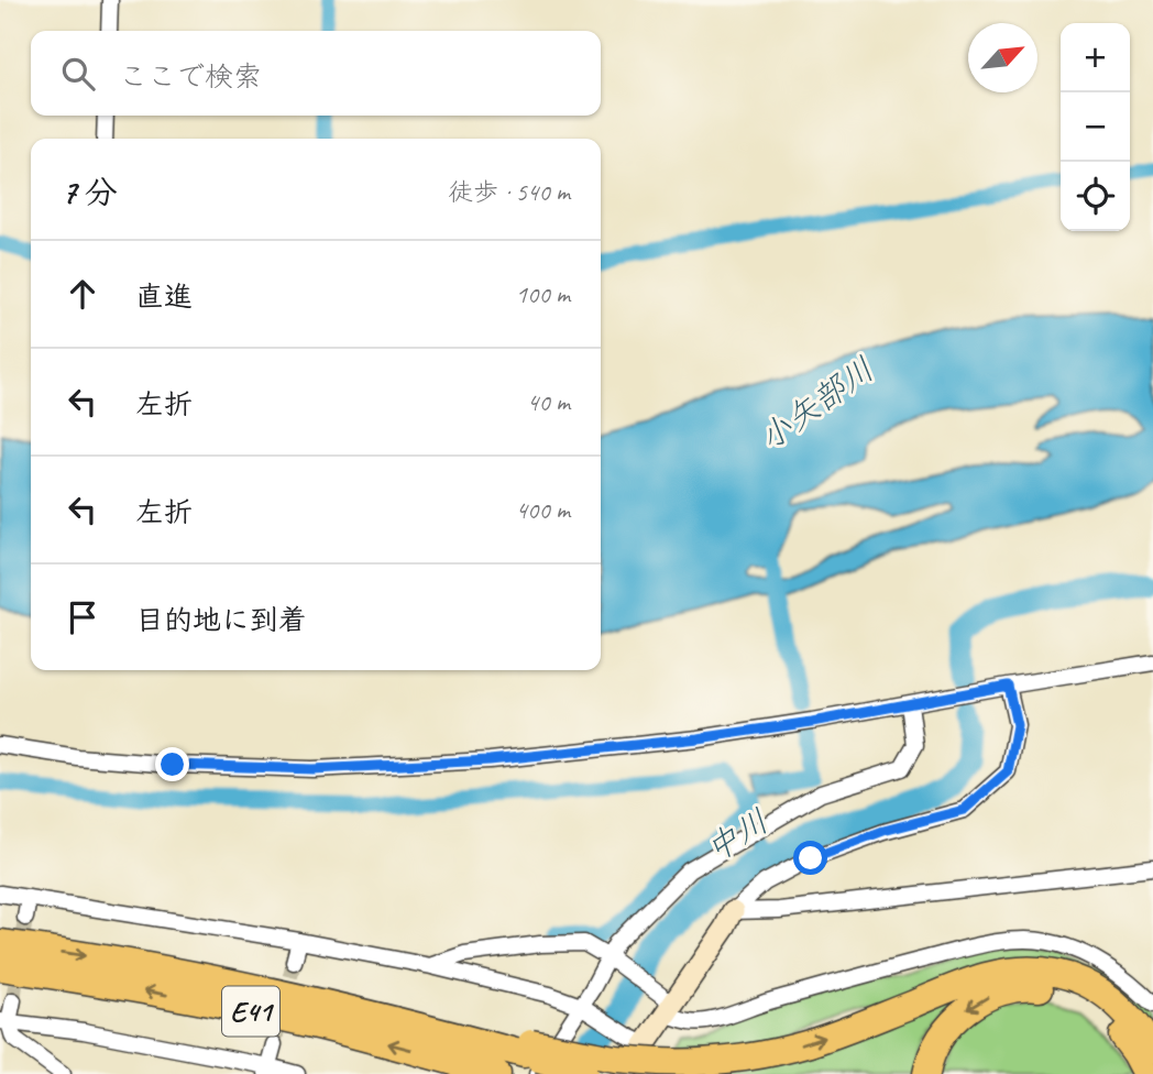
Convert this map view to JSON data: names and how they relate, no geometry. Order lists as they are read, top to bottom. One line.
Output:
{"streets":{"highway":["E41"]},"water":["小矢部川","中川"],"north":"top right","page":{"map_buttons":["+","−"],"search":"ここで検索","heading":["7 分","徒歩 · 540 m"],"list":[["直進","100 m"],["左折","40 m"],["左折","400 m"],"目的地に到着"]}}
